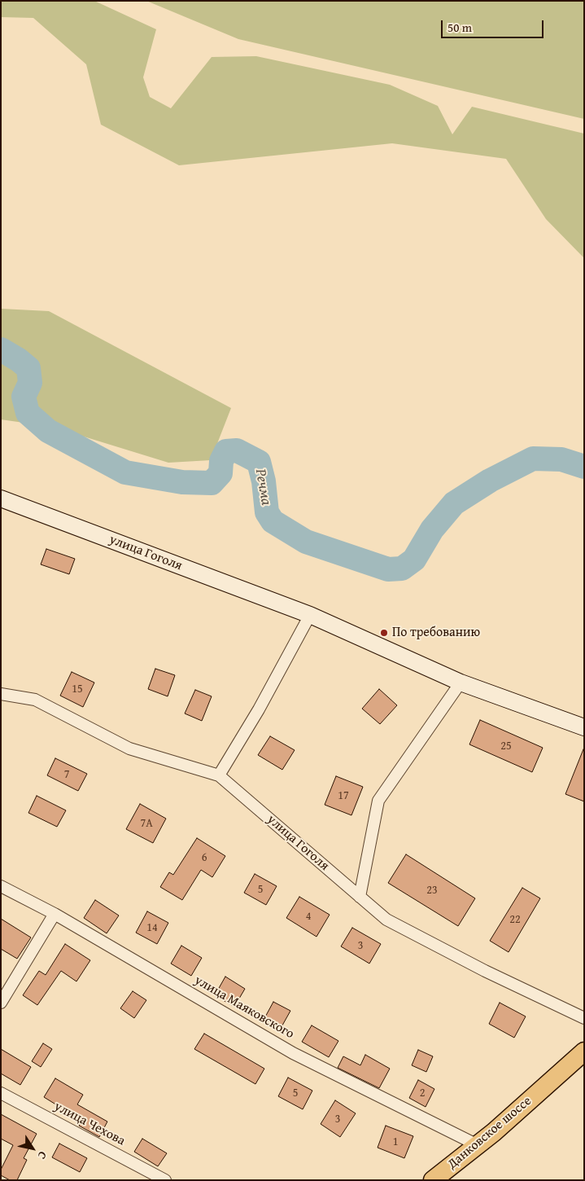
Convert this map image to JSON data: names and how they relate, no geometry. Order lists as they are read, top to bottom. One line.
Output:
{"streets":{"main road":["Данковское шоссе"],"street":["улица Гоголя","улица Маяковского","улица Чехова"]},"crossings":[["улица Маяковского","Данковское шоссе"]],"water":["Речма"],"places":["По требованию"],"house_numbers":["15","25","7","17","7А","6","5","23","4","22","14","3","5","2","3","1"],"scale_bar":"50 m","north":"bottom right"}
